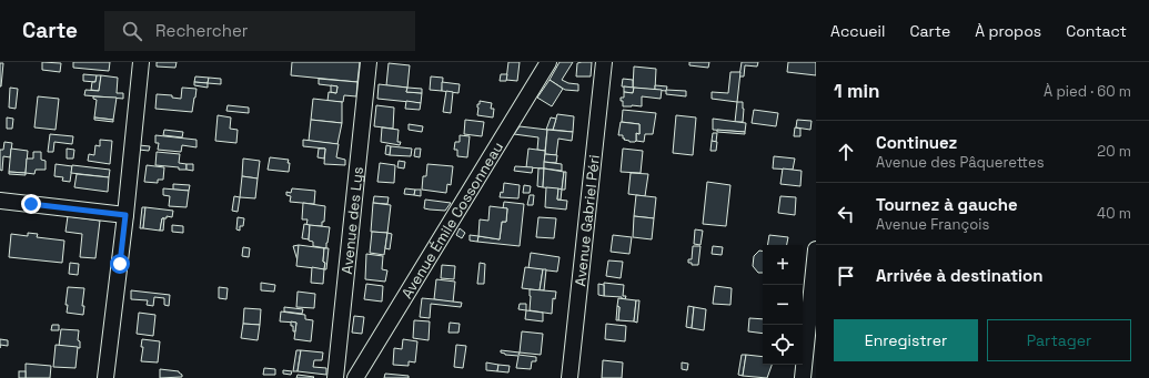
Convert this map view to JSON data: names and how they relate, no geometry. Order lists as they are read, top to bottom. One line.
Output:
{"streets":{"street":["Avenue Émile Cossonneau","Avenue Gabriel Péri","Avenue des Lys"]},"page":{"header":"Carte","search":"Rechercher","nav":["Accueil","Carte","À propos","Contact"],"heading":["1 min","À pied · 60 m"],"list":[["Continuez","Avenue des Pâquerettes","20 m"],["Tournez à gauche","Avenue François","40 m"],"Arrivée à destination"],"map_buttons":["+","−"],"buttons":["Enregistrer","Partager"]}}
